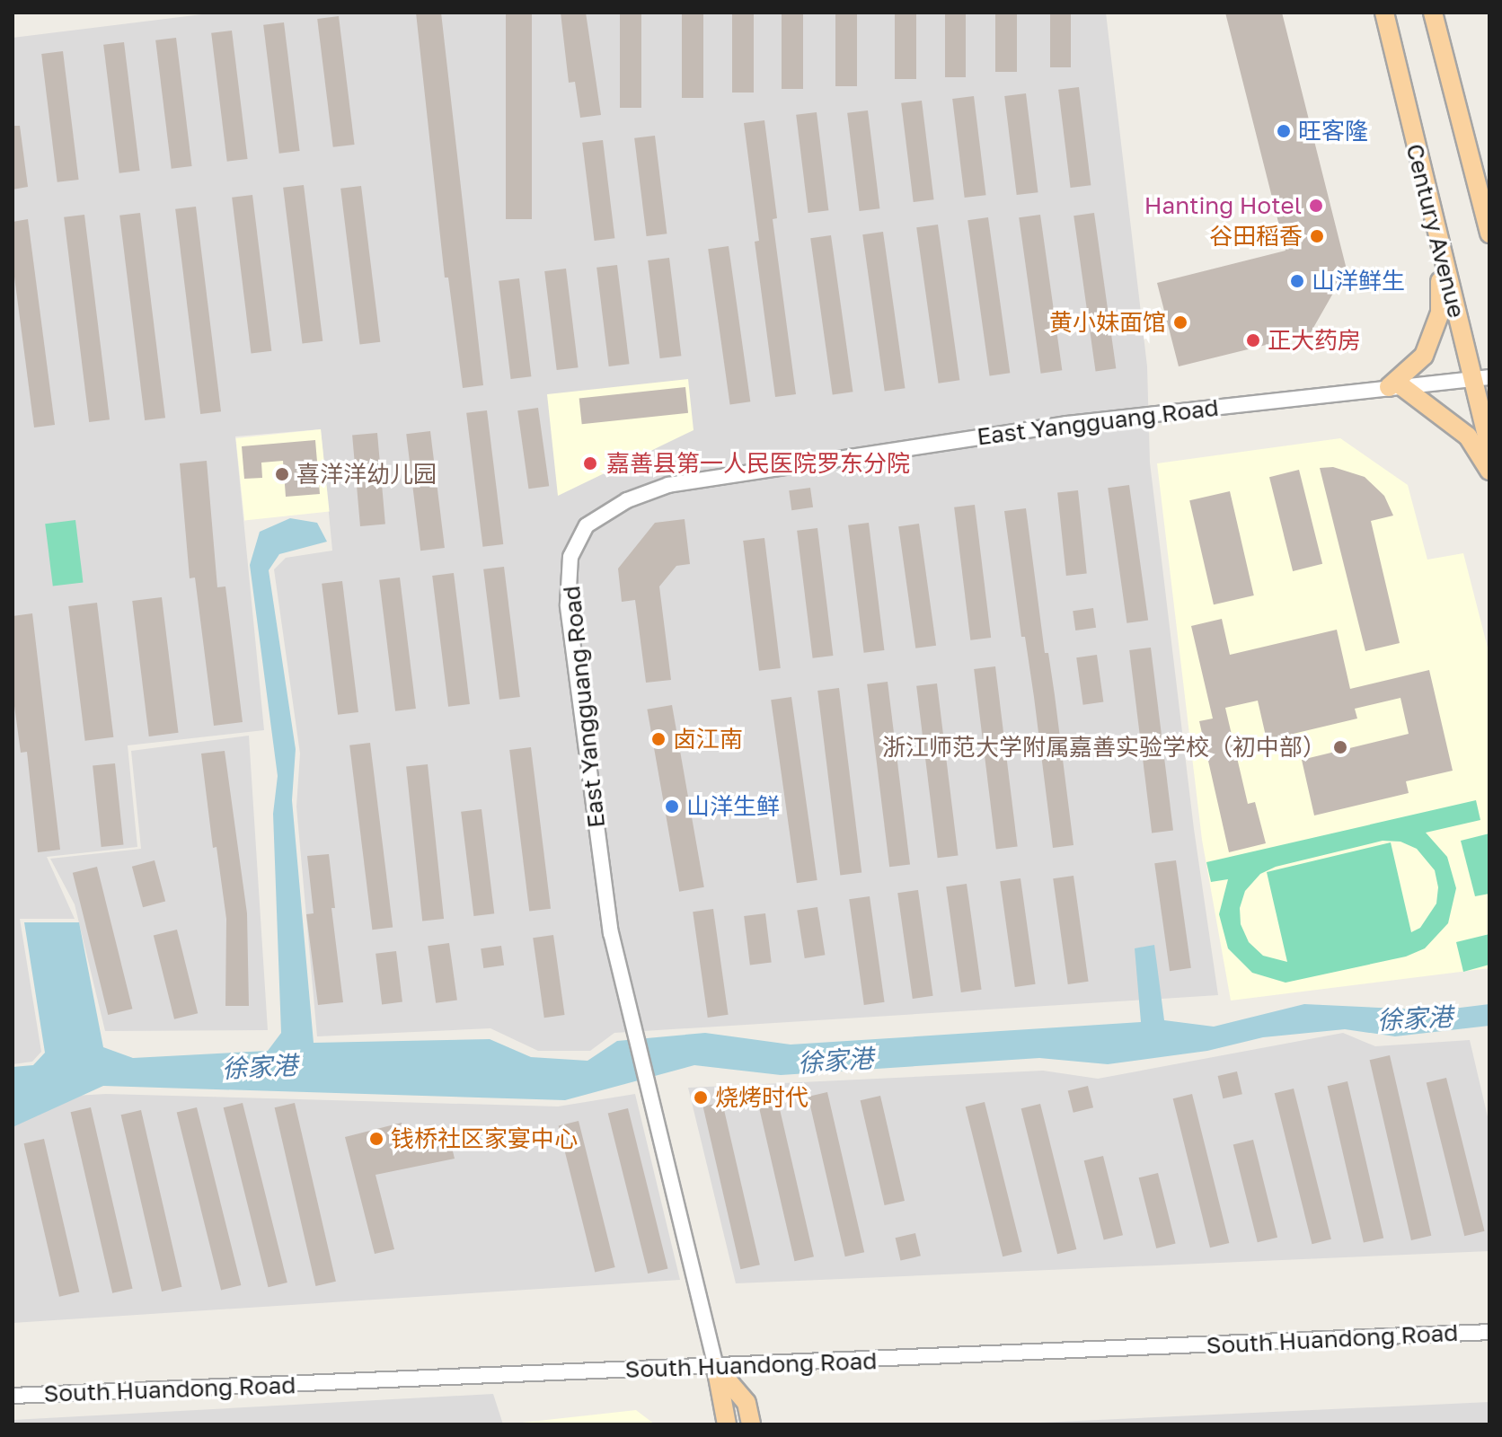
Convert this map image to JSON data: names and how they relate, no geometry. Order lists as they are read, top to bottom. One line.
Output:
{"streets":{"main road":["Century Avenue","East Yangguang Road"],"street":["South Huandong Road"]},"crossings":[["Century Avenue","East Yangguang Road"],["East Yangguang Road","South Huandong Road"]],"water":["徐家港"],"places":["旺客隆","Hanting Hotel","谷田稻香","山洋鲜生","黄小妹面馆","正大药房","嘉善县第一人民医院罗东分院","喜洋洋幼儿园","卤江南","浙江师范大学附属嘉善实验学校（初中部）","山洋生鲜","烧烤时代","钱桥社区家宴中心"]}
